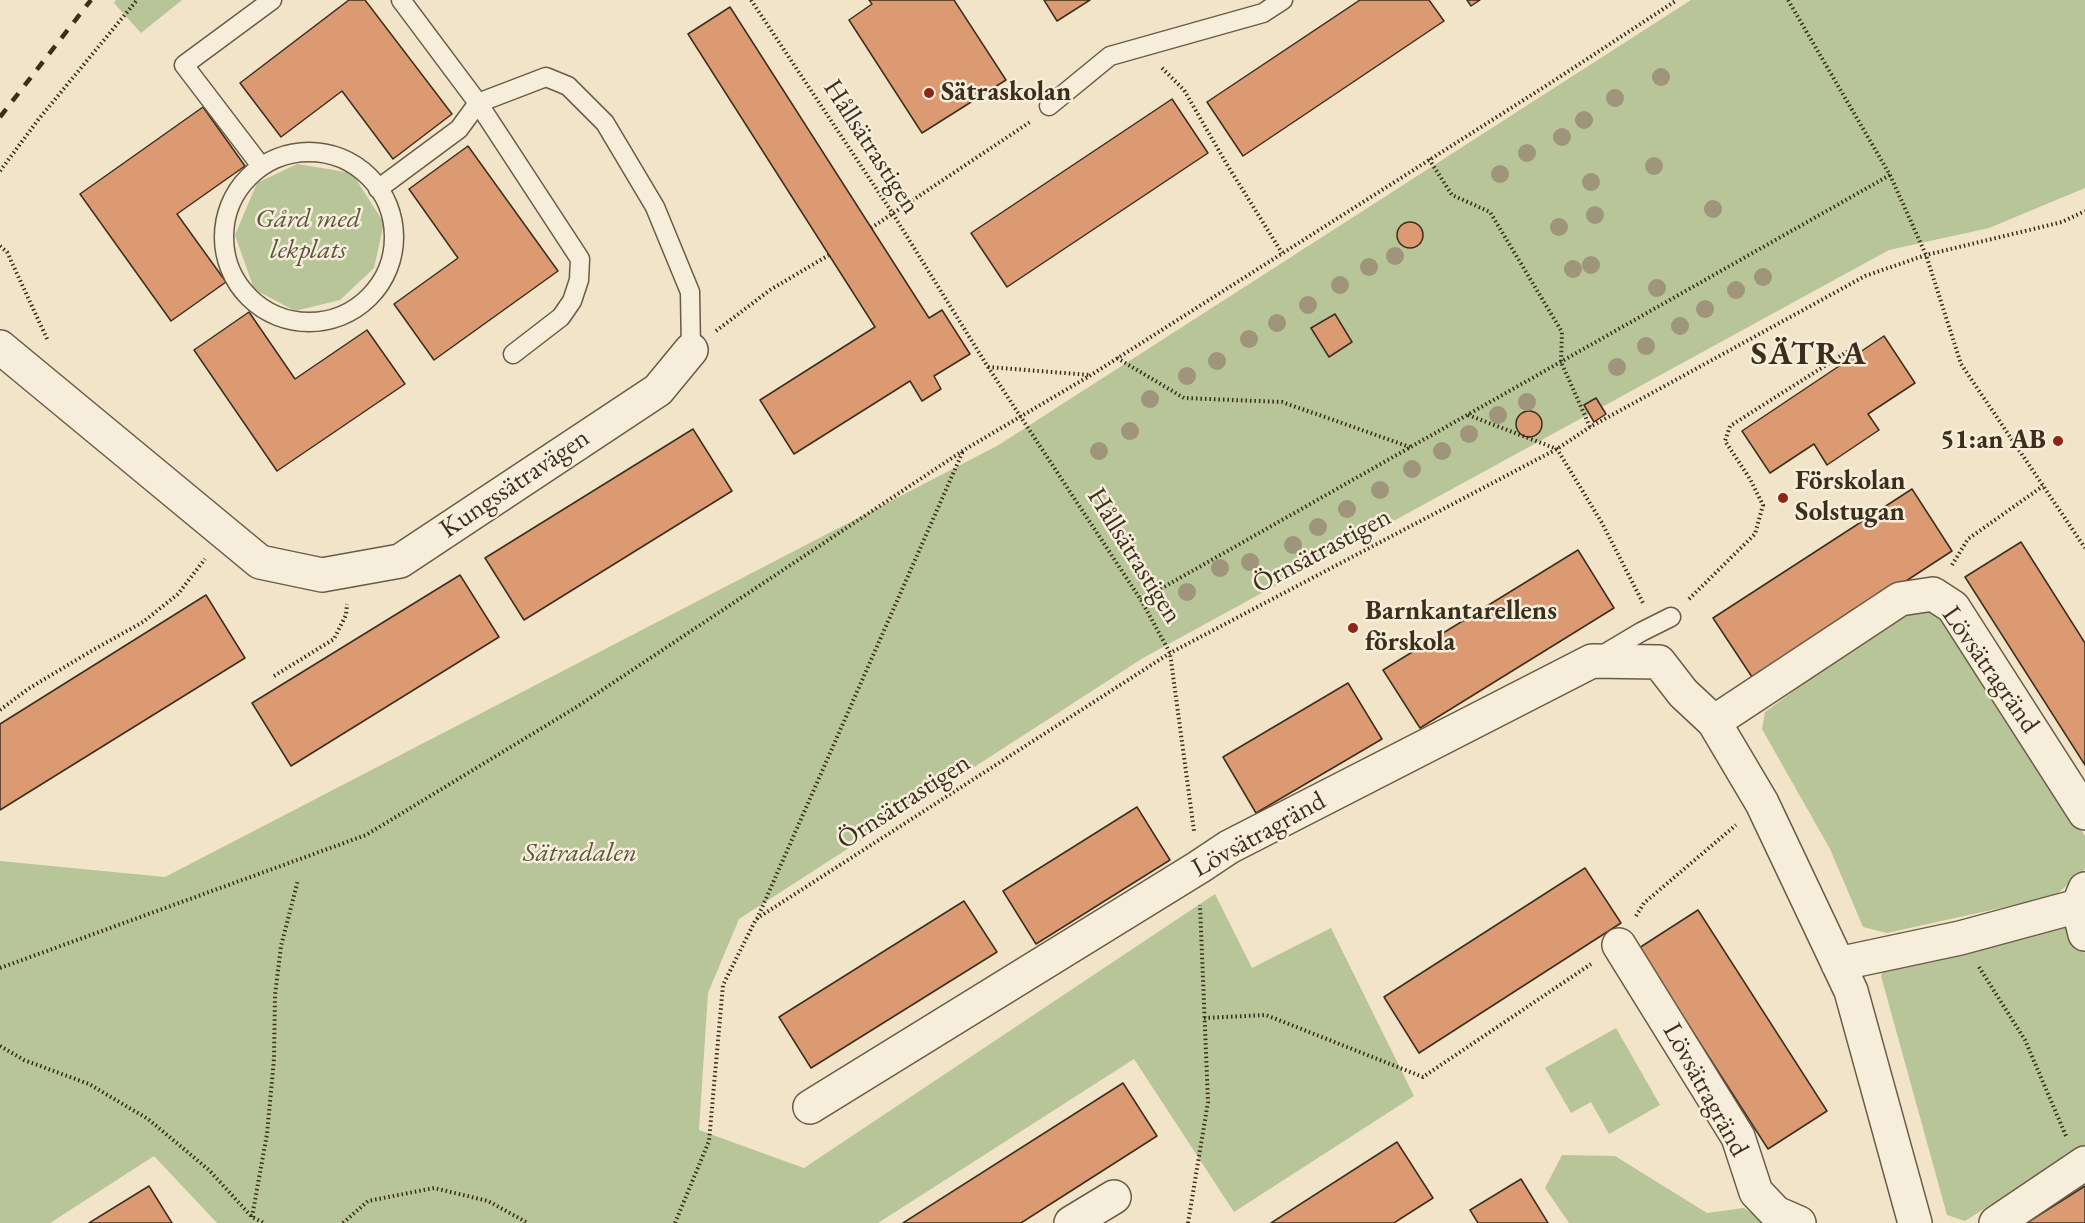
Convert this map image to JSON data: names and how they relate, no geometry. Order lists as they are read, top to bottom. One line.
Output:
{"streets":{"street":["Kungssätravägen","Lövsätragränd"],"path":["Hållsätrastigen","Örnsätrastigen"]},"crossings":[["Hållsätrastigen","Örnsätrastigen"],["Hållsätrastigen","Lövsätragränd"]],"districts":["SÄTRA"],"parks":["Gård med lekplats","Sätradalen"],"places":["Sätraskolan","51:an AB","Förskolan Solstugan","Barnkantarellens förskola"]}
